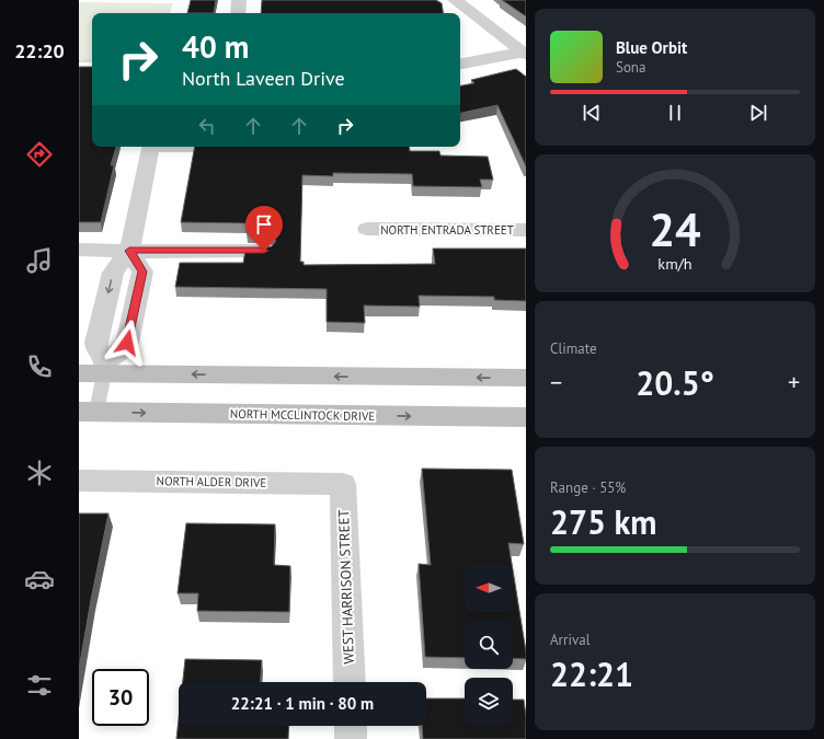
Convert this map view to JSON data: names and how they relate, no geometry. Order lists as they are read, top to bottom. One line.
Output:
{"streets":{"main road":["NORTH MCCLINTOCK DRIVE"],"street":["NORTH ENTRADA STREET","NORTH ALDER DRIVE","WEST HARRISON STREET"]},"crossings":[["NORTH ALDER DRIVE","WEST HARRISON STREET"]],"north":"left","page":{"tabs":"22:20","turn":["40 m","North Laveen Drive"],"song":["Blue Orbit","Sona"],"tile":["Climate",["Range · 55%","275 km"],["Arrival","22:21"]],"heat":["−","20.5°","+"],"limit":"30","trip":"22:21 · 1 min · 80 m","gauge":["24","km/h"]}}
